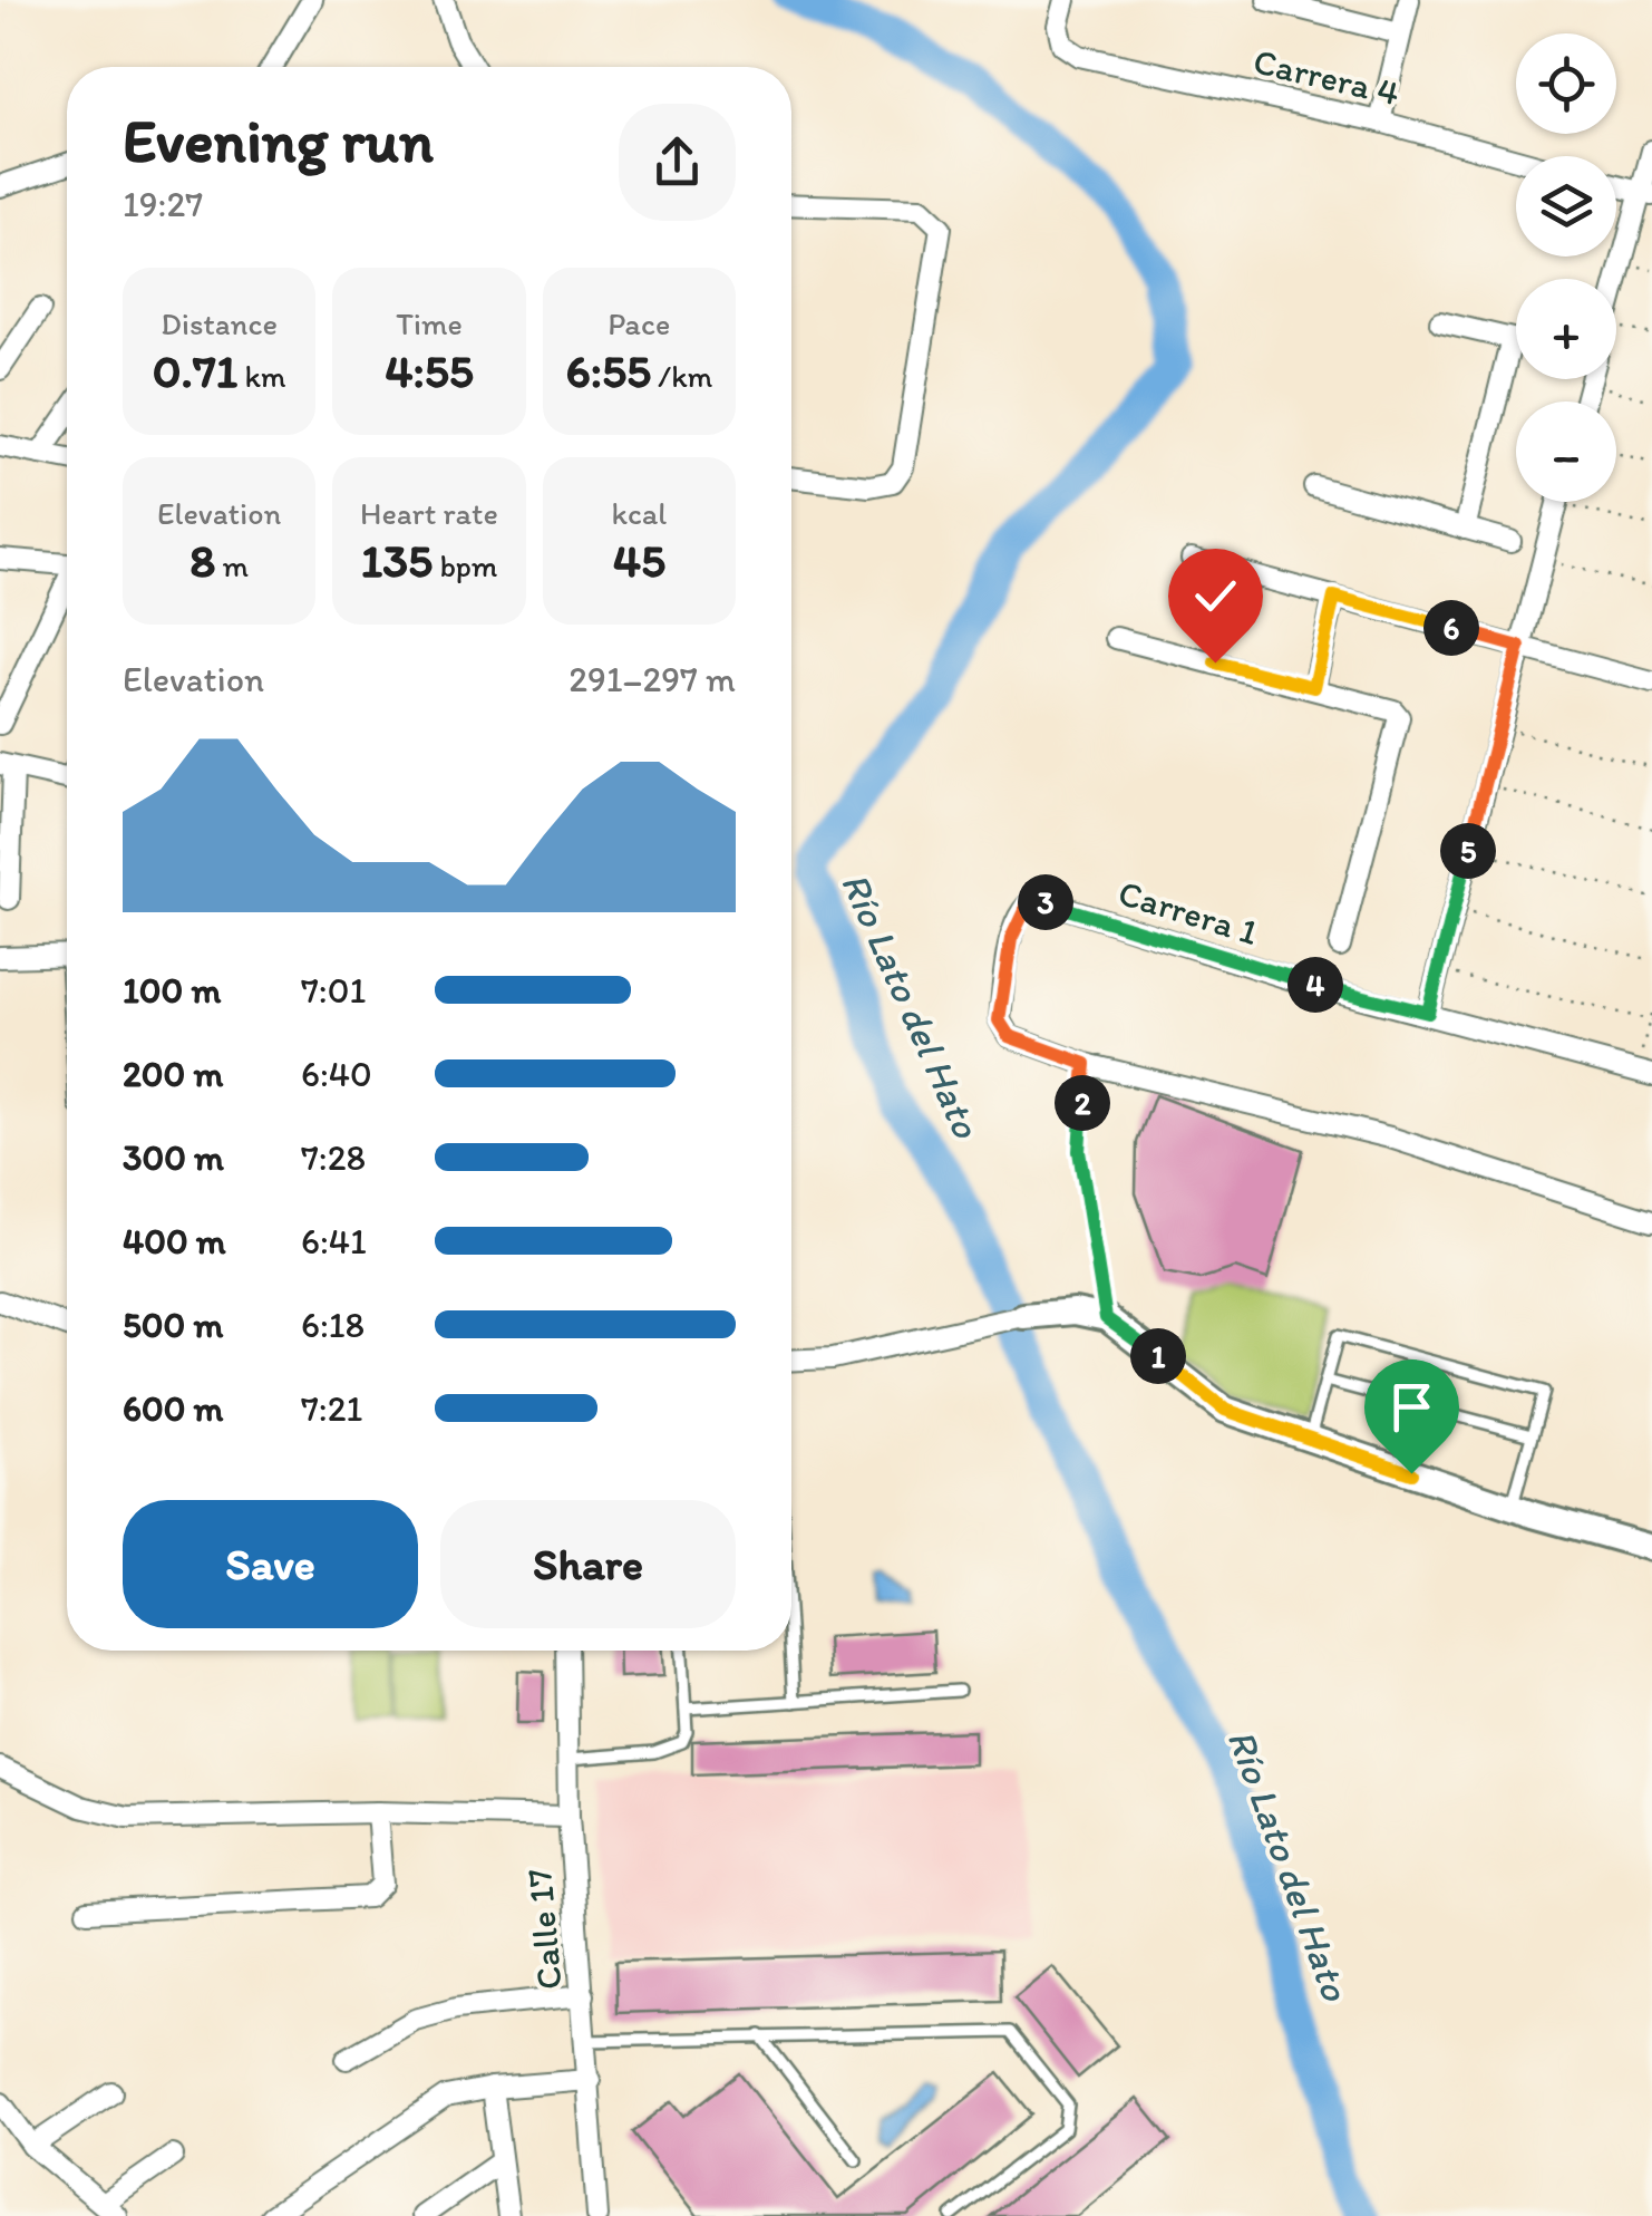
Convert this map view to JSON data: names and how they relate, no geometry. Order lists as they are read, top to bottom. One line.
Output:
{"streets":{"street":["Carrera 4","Carrera 1","Calle 17"]},"water":["Río Lato del Hato"],"page":{"map_buttons":["+","−"],"heading":["Evening run","19:27"],"stats":[["Distance","0.71 km"],["Time","4:55"],["Pace","6:55 /km"],["Elevation","8 m"],["Heart rate","135 bpm"],["kcal","45"]],"pins":["6","5","3","4","2","1"],"chart":["Elevation","291–297 m"],"list":[{"name":"100 m","note":"7:01"},{"name":"200 m","note":"6:40"},{"name":"300 m","note":"7:28"},{"name":"400 m","note":"6:41"},{"name":"500 m","note":"6:18"},{"name":"600 m","note":"7:21"}],"buttons":["Save","Share"]}}
